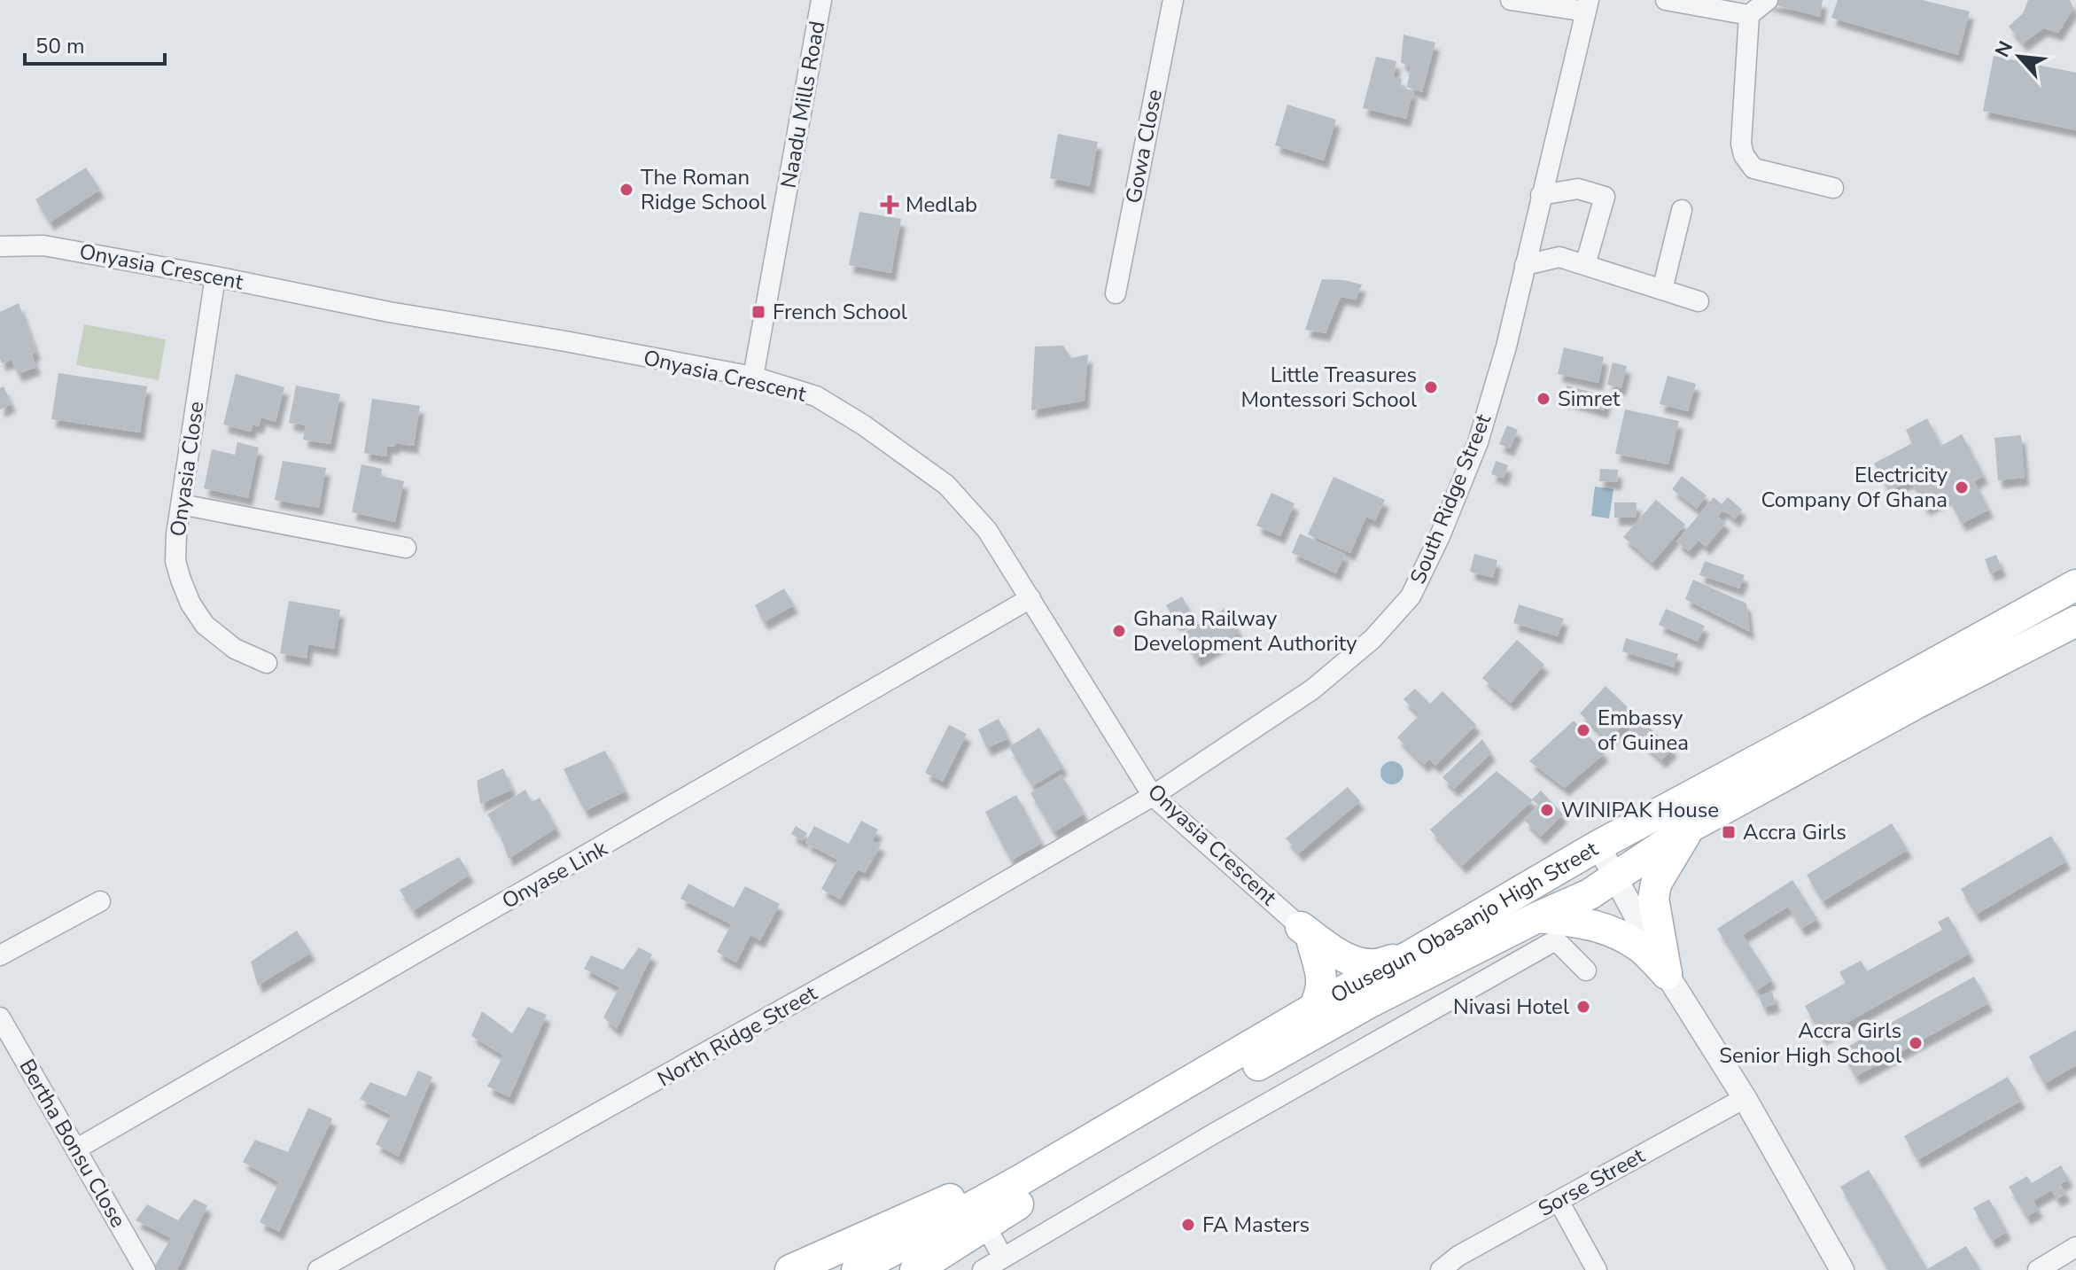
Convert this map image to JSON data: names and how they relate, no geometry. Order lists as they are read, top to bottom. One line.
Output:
{"streets":{"main road":["Olusegun Obasanjo High Street"],"street":["Naadu Mills Road","Gowa Close","Onyasia Crescent","Onyasia Close","South Ridge Street","Onyase Link","North Ridge Street","Bertha Bonsu Close","Sorse Street"]},"crossings":[["Naadu Mills Road","Onyasia Crescent"],["Onyasia Crescent","Onyasia Close"],["Onyasia Crescent","South Ridge Street"],["Onyasia Crescent","Onyase Link"],["Onyasia Crescent","Olusegun Obasanjo High Street"],["Onyasia Crescent","North Ridge Street"],["South Ridge Street","North Ridge Street"],["Onyase Link","Bertha Bonsu Close"]],"places":{"other":["The Roman Ridge School","Little Treasures Montessori School","Simret","Electricity Company Of Ghana","Ghana Railway Development Authority","Embassy of Guinea","WINIPAK House","Nivasi Hotel","Accra Girls Senior High School","FA Masters"],"health":["Medlab"],"transit":["French School","Accra Girls"]},"scale_bar":"50 m","north":"top left"}
